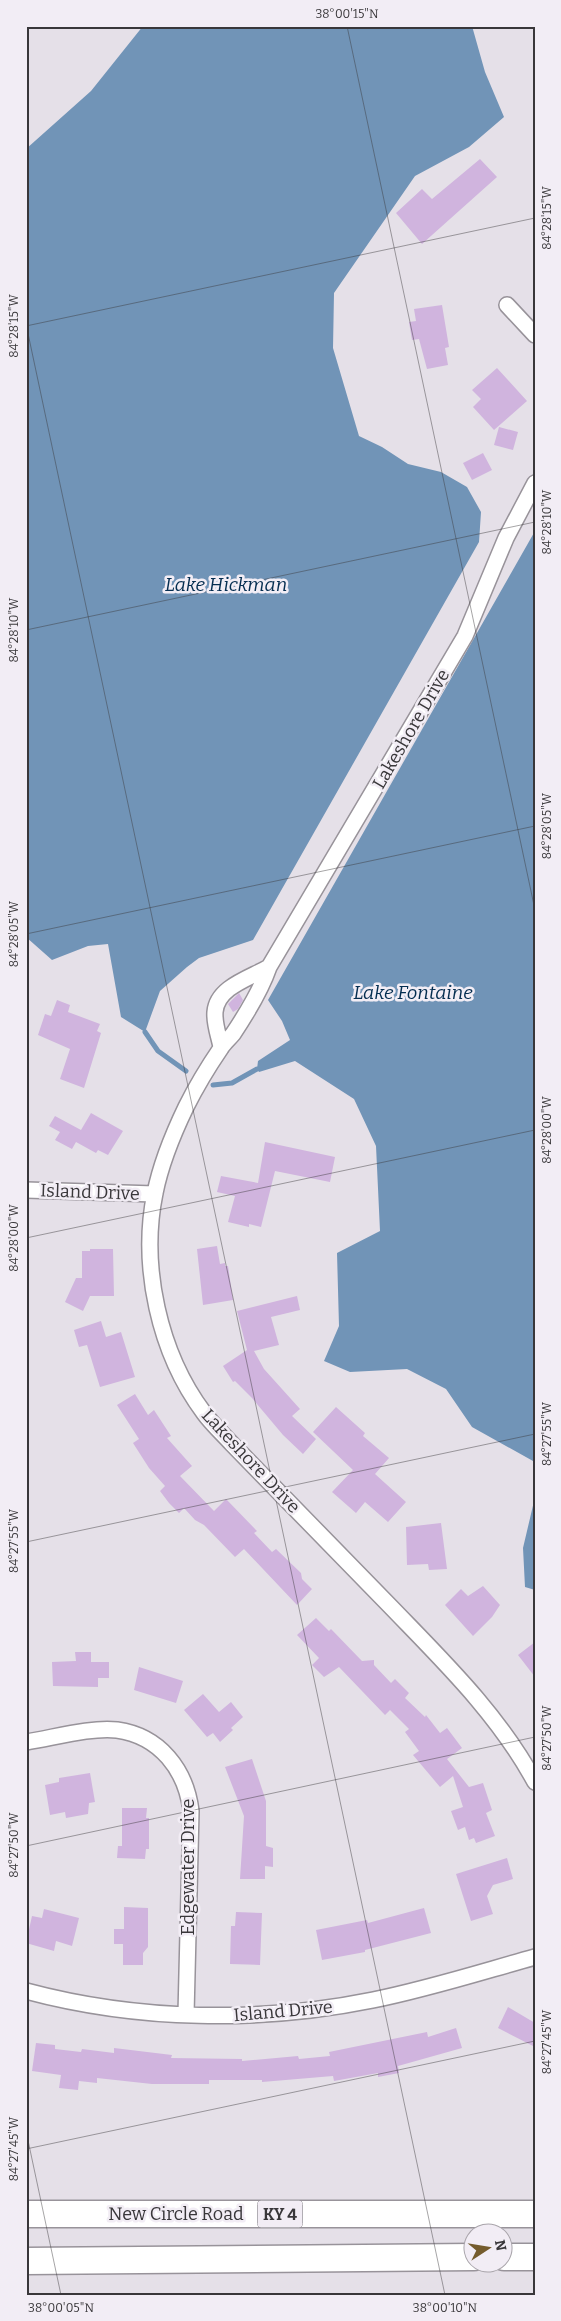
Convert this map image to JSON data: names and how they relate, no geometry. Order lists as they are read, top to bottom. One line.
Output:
{"streets":{"highway":["New Circle Road","KY 4"],"street":["Lakeshore Drive","Island Drive","Edgewater Drive"]},"crossings":[["Lakeshore Drive","Island Drive"],["Island Drive","Edgewater Drive"]],"water":["Lake Hickman","Lake Fontaine"],"north":"right","coordinates":["38°00'15\"N","84°28'15\"W","84°28'10\"W","84°28'05\"W","84°28'00\"W","84°27'55\"W","84°27'50\"W","84°27'45\"W","38°00'05\"N","38°00'10\"N"]}
